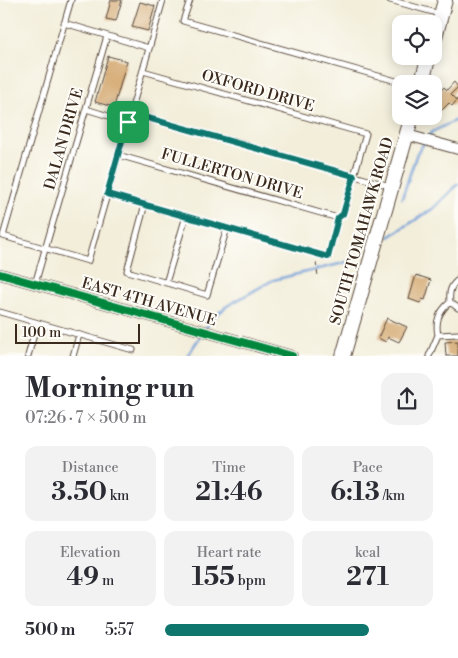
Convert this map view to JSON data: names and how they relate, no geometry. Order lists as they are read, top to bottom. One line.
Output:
{"streets":{"main road":["SOUTH TOMAHAWK ROAD"],"street":["EAST 4TH AVENUE"],"lane":["OXFORD DRIVE","DALAN DRIVE","FULLERTON DRIVE"]},"crossings":[["DALAN DRIVE","EAST 4TH AVENUE"]],"scale_bar":"100 m","page":{"scale":"100 m","heading":["Morning run","07:26 · 7 × 500 m"],"stats":[["Distance","3.50 km"],["Time","21:46"],["Pace","6:13 /km"],["Elevation","49 m"],["Heart rate","155 bpm"],["kcal","271"]],"list":[{"name":"500 m","note":"5:57"}]}}
